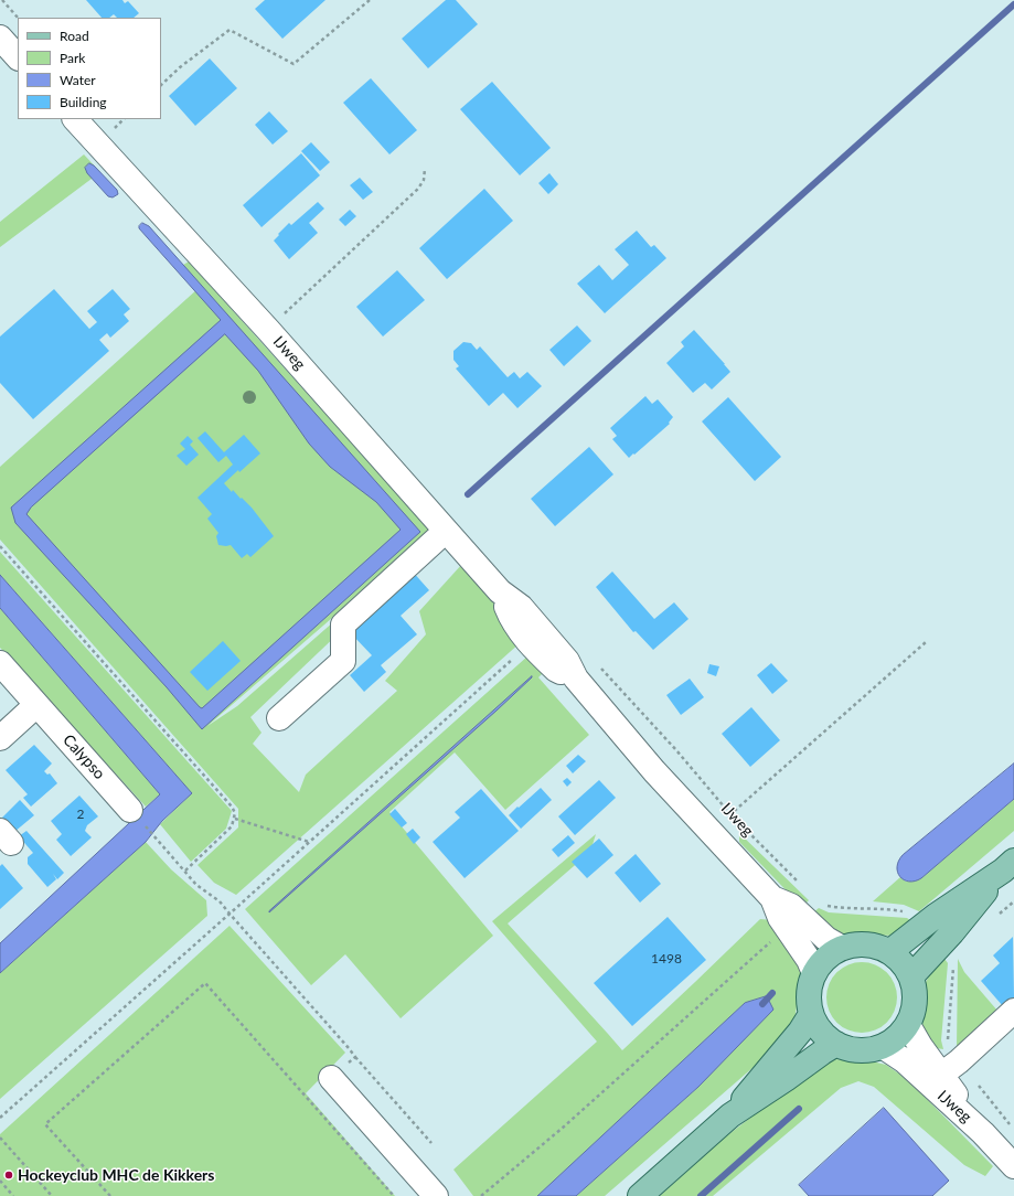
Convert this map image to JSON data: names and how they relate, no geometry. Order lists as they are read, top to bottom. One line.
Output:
{"streets":{"street":["IJweg","Calypso"]},"places":["Hockeyclub MHC de Kikkers"],"house_numbers":["2","1498"],"legend":["Road","Park","Water","Building"]}
